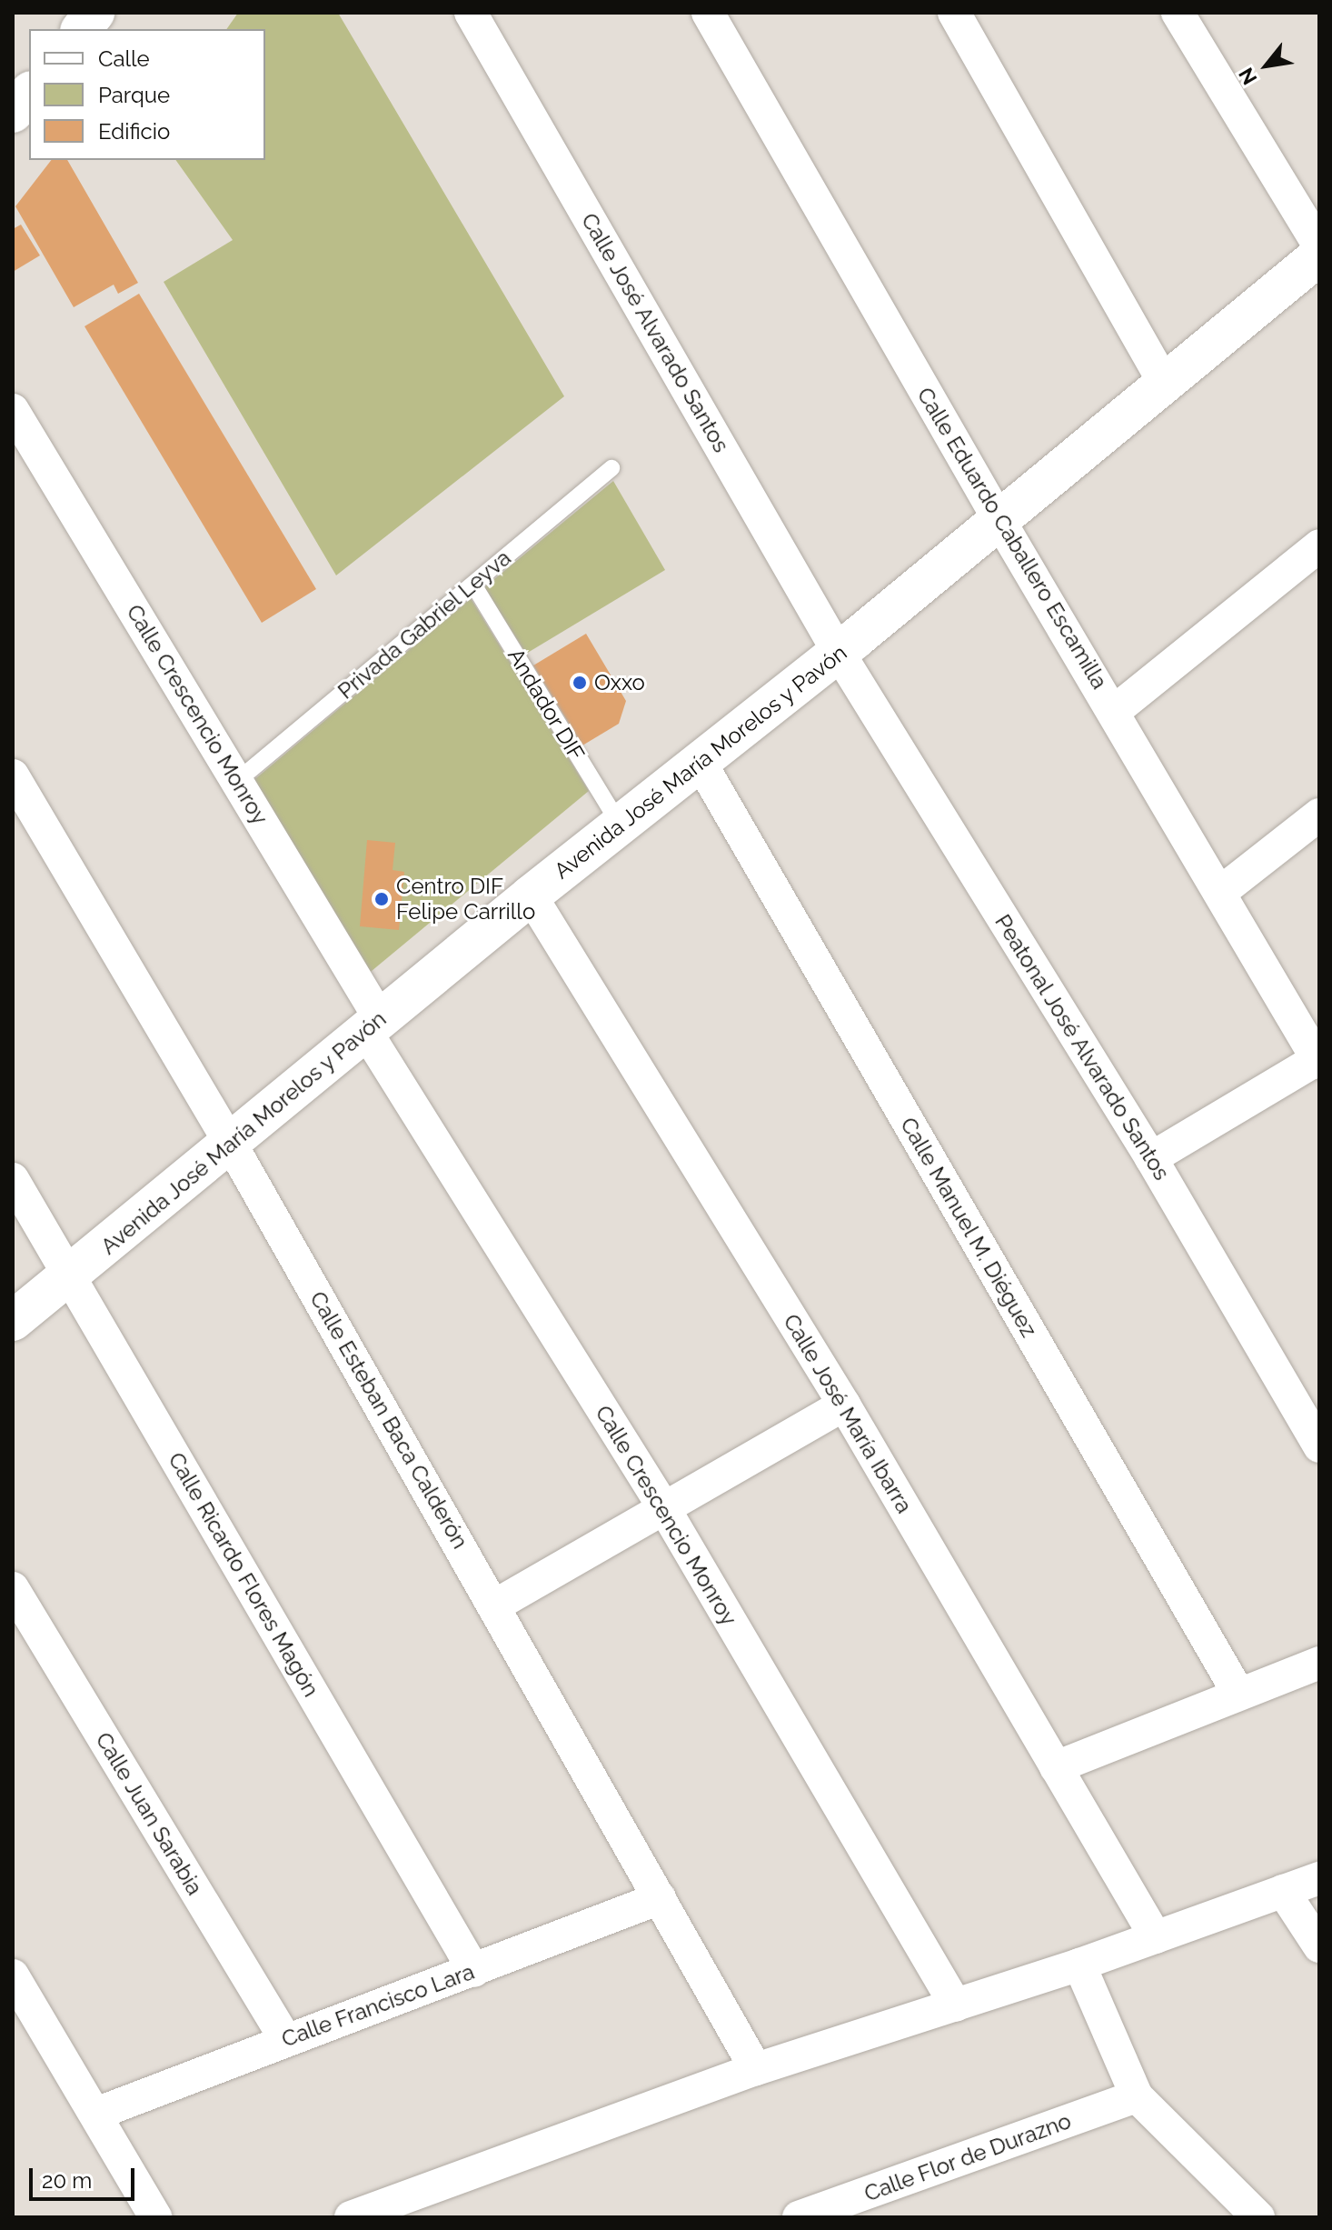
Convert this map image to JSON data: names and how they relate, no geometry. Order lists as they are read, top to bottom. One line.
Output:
{"streets":{"street":["Calle José Alvarado Santos","Calle Eduardo Caballero Escamilla","Calle Crescencio Monroy","Avenida José María Morelos y Pavón","Peatonal José Alvarado Santos","Calle Manuel M. Diéguez","Calle José María Ibarra","Calle Esteban Baca Calderón","Calle Ricardo Flores Magón","Calle Juan Sarabia","Calle Francisco Lara","Calle Flor de Durazno"],"lane":["Privada Gabriel Leyva","Andador DIF"]},"crossings":[["Calle José Alvarado Santos","Avenida José María Morelos y Pavón"],["Calle José Alvarado Santos","Peatonal José Alvarado Santos"],["Calle Eduardo Caballero Escamilla","Avenida José María Morelos y Pavón"],["Privada Gabriel Leyva","Andador DIF"],["Privada Gabriel Leyva","Calle Crescencio Monroy"],["Andador DIF","Avenida José María Morelos y Pavón"],["Calle Crescencio Monroy","Avenida José María Morelos y Pavón"],["Avenida José María Morelos y Pavón","Peatonal José Alvarado Santos"],["Avenida José María Morelos y Pavón","Calle Manuel M. Diéguez"],["Avenida José María Morelos y Pavón","Calle José María Ibarra"],["Avenida José María Morelos y Pavón","Calle Esteban Baca Calderón"],["Avenida José María Morelos y Pavón","Calle Ricardo Flores Magón"],["Calle Esteban Baca Calderón","Calle Francisco Lara"],["Calle Ricardo Flores Magón","Calle Francisco Lara"],["Calle Juan Sarabia","Calle Francisco Lara"]],"places":["Oxxo","Centro DIF Felipe Carrillo"],"legend":["Calle","Parque","Edificio"],"scale_bar":"20 m","north":"bottom left"}
